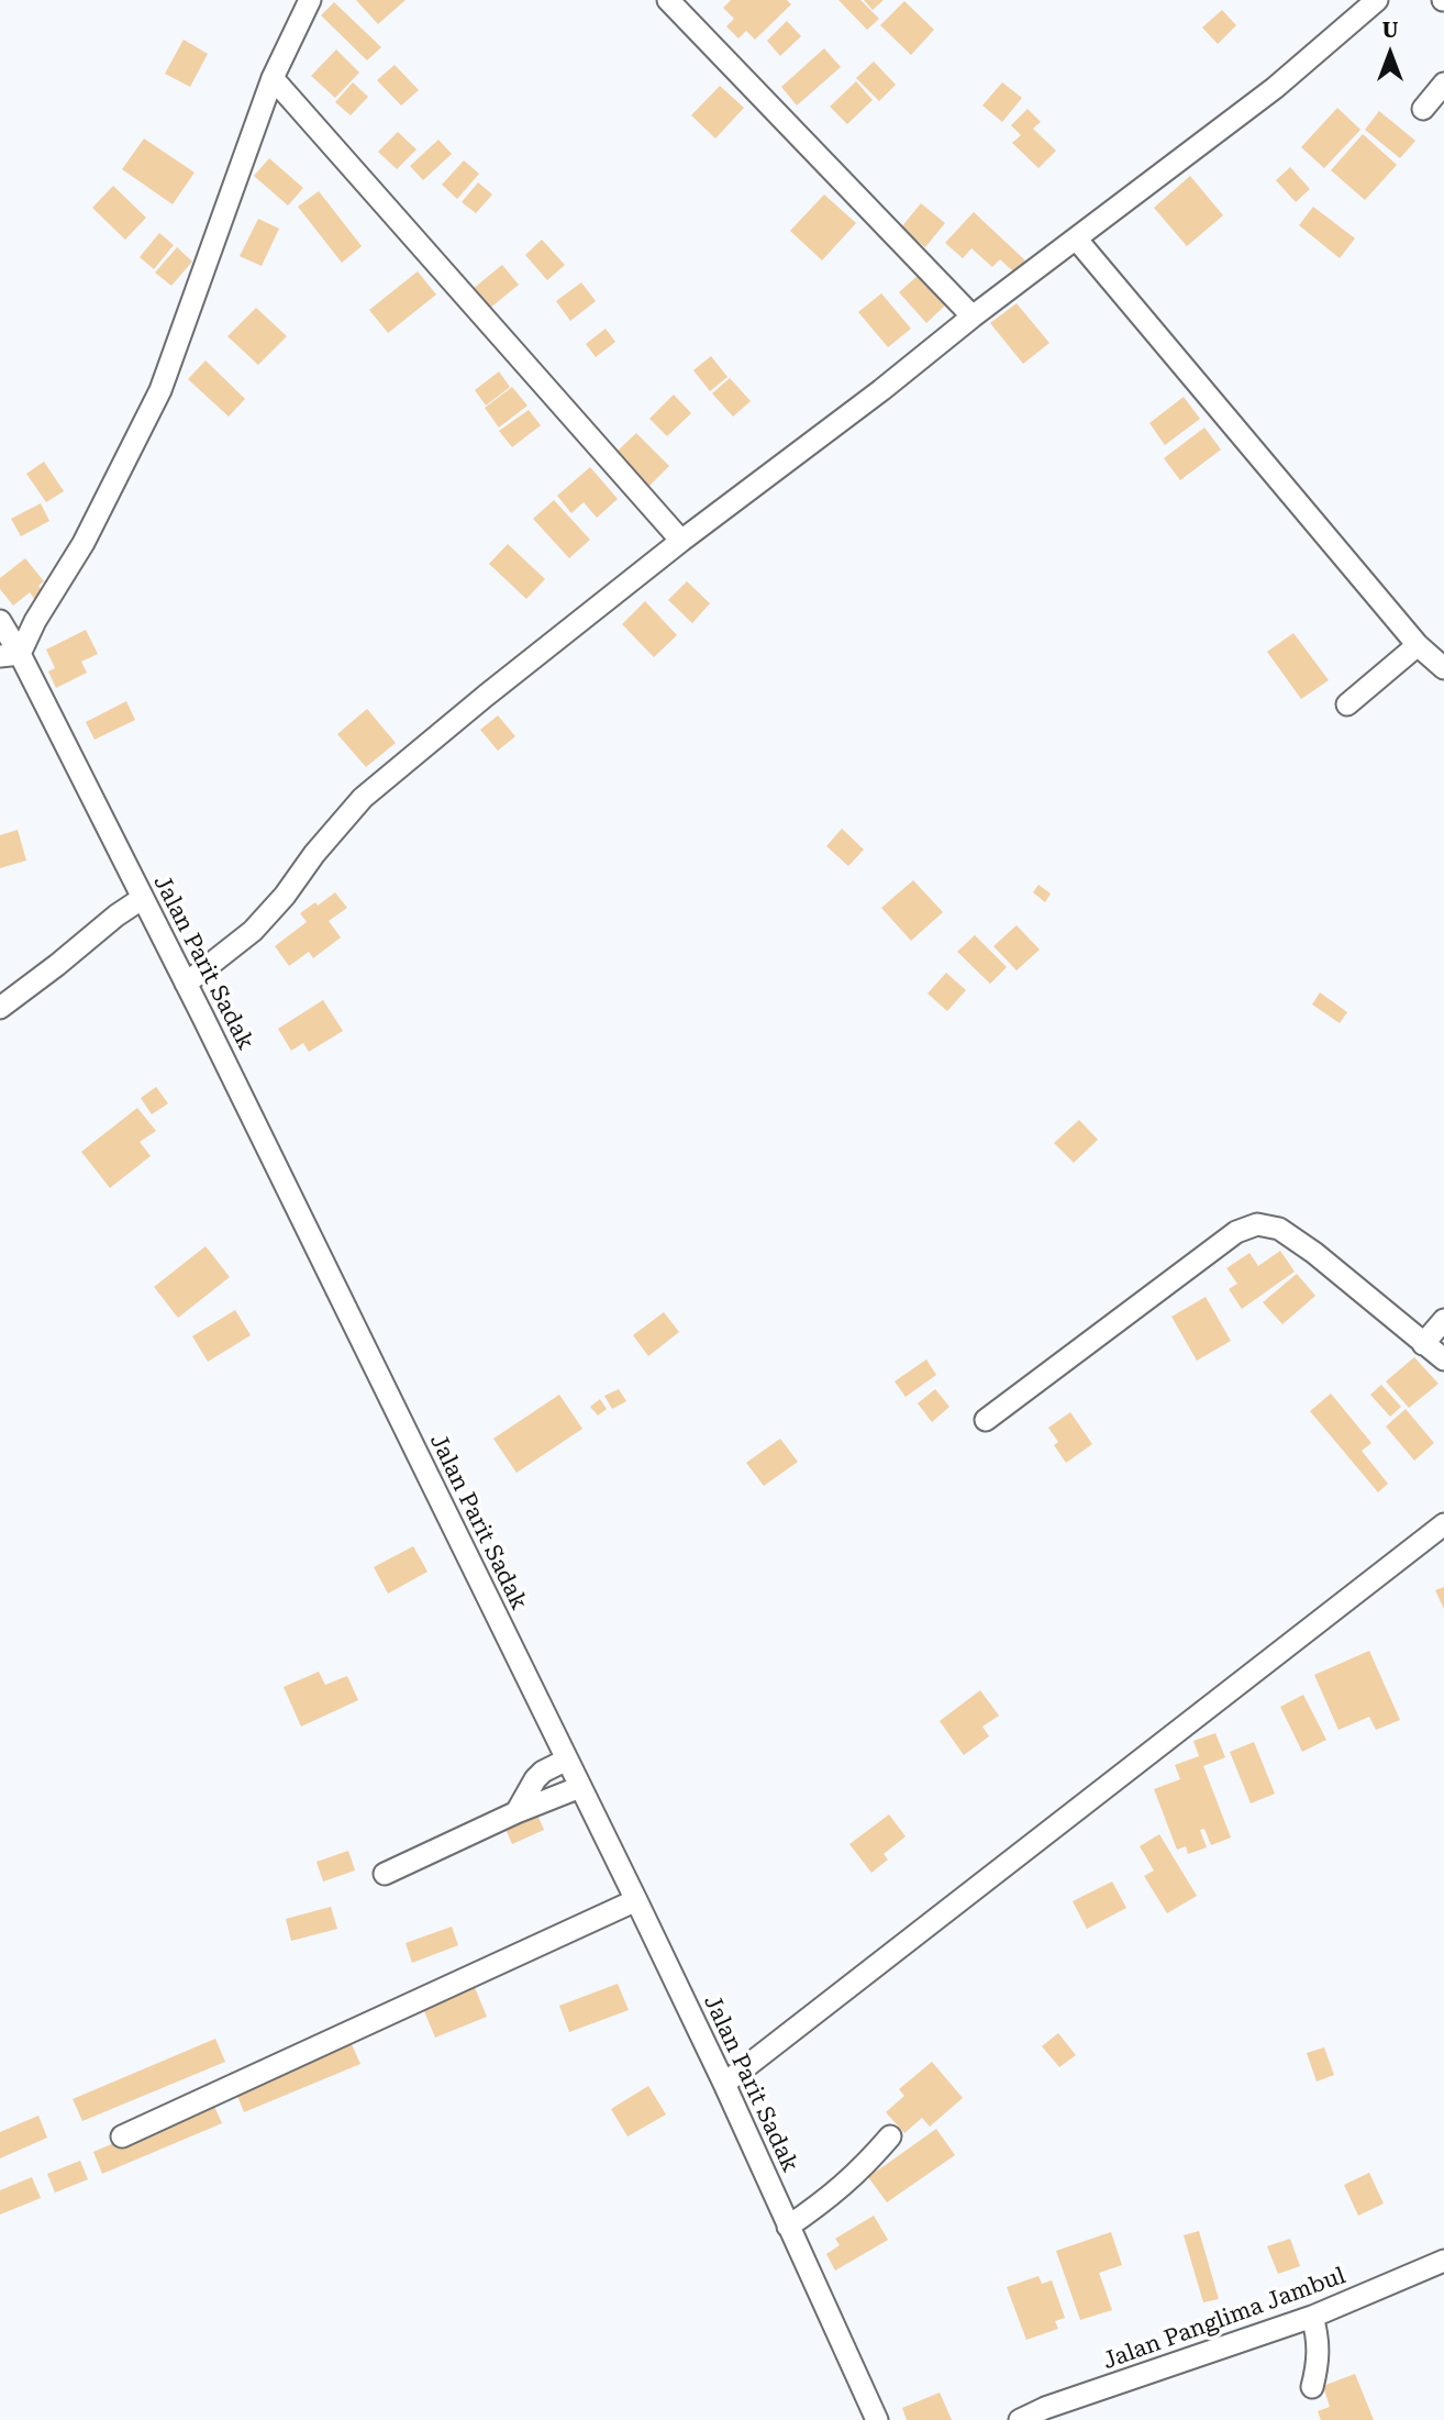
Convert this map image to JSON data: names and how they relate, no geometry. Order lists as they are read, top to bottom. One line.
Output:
{"streets":{"street":["Jalan Parit Sadak","Jalan Panglima Jambul"]},"north":"top"}
